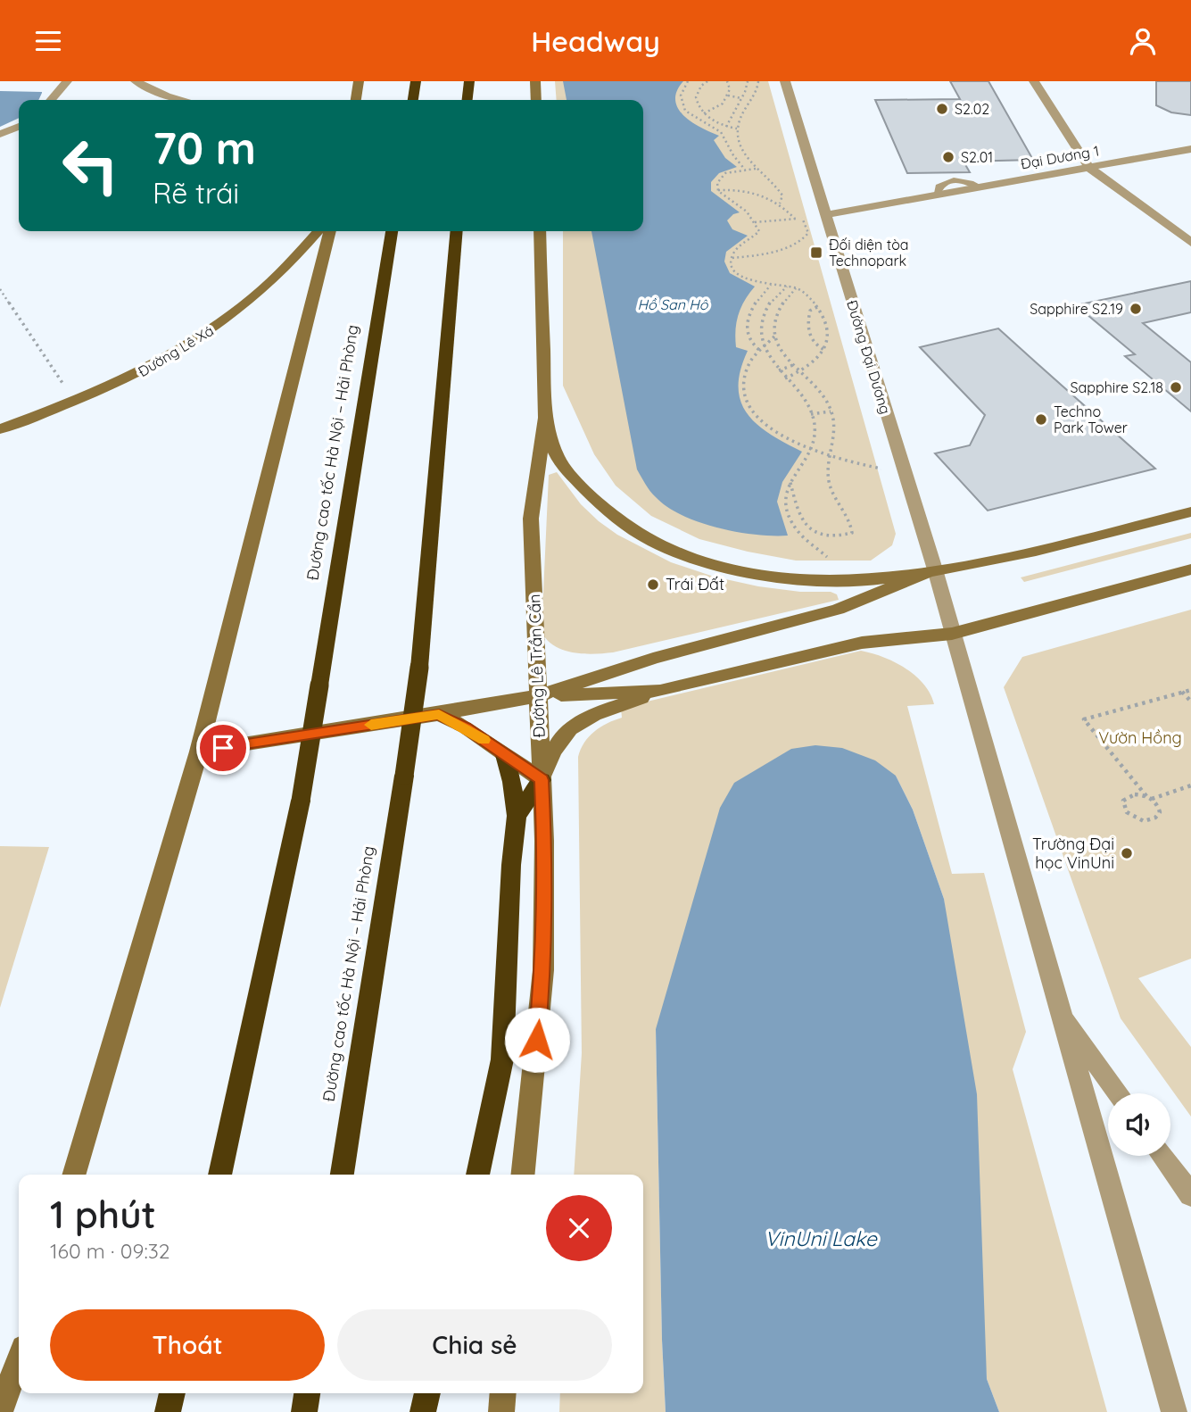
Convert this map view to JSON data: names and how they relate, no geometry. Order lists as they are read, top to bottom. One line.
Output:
{"streets":{"highway":["Đường cao tốc Hà Nội – Hải Phòng"],"main road":["Đường Lê Xá","Đường Lê Trần Cẩn"],"street":["Đại Dương 1","Đường Đại Dương"]},"crossings":[["Đại Dương 1","Đường Đại Dương"]],"water":["Hồ San Hô","VinUni Lake"],"parks":["Vườn Hồng"],"places":{"other":["S2.02","S2.01","Sapphire S2.19","Sapphire S2.18","Techno Park Tower","Trái Đất","Trường Đại học VinUni"],"transit":["Đối diện tòa Technopark"]},"page":{"header":"Headway","turn":["70 m","Rẽ trái"],"heading":["1 phút","160 m · 09:32"],"buttons":["Thoát","Chia sẻ"]}}
